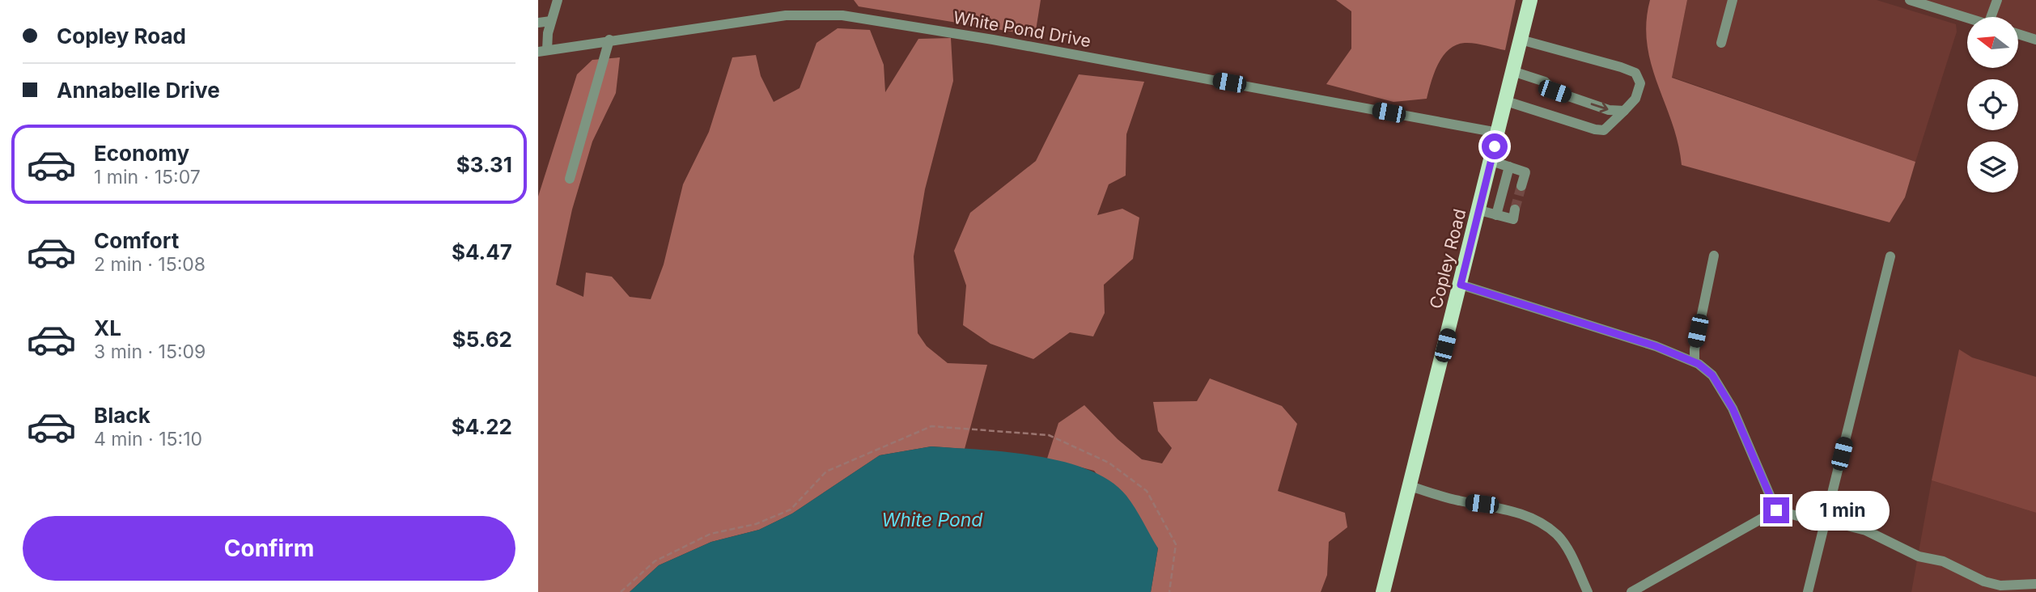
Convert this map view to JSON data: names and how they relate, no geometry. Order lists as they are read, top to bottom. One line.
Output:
{"streets":{"main road":["Copley Road"],"street":["White Pond Drive"]},"crossings":[["White Pond Drive","Copley Road"]],"water":["White Pond"],"north":"left","page":{"banner":["Copley Road","Annabelle Drive"],"list":[{"name":"Economy","note":"1 min · 15:07","value":"$3.31"},{"name":"Comfort","note":"2 min · 15:08","value":"$4.47"},{"name":"XL","note":"3 min · 15:09","value":"$5.62"},{"name":"Black","note":"4 min · 15:10","value":"$4.22"}],"bubble":"1 min","buttons":"Confirm"}}
